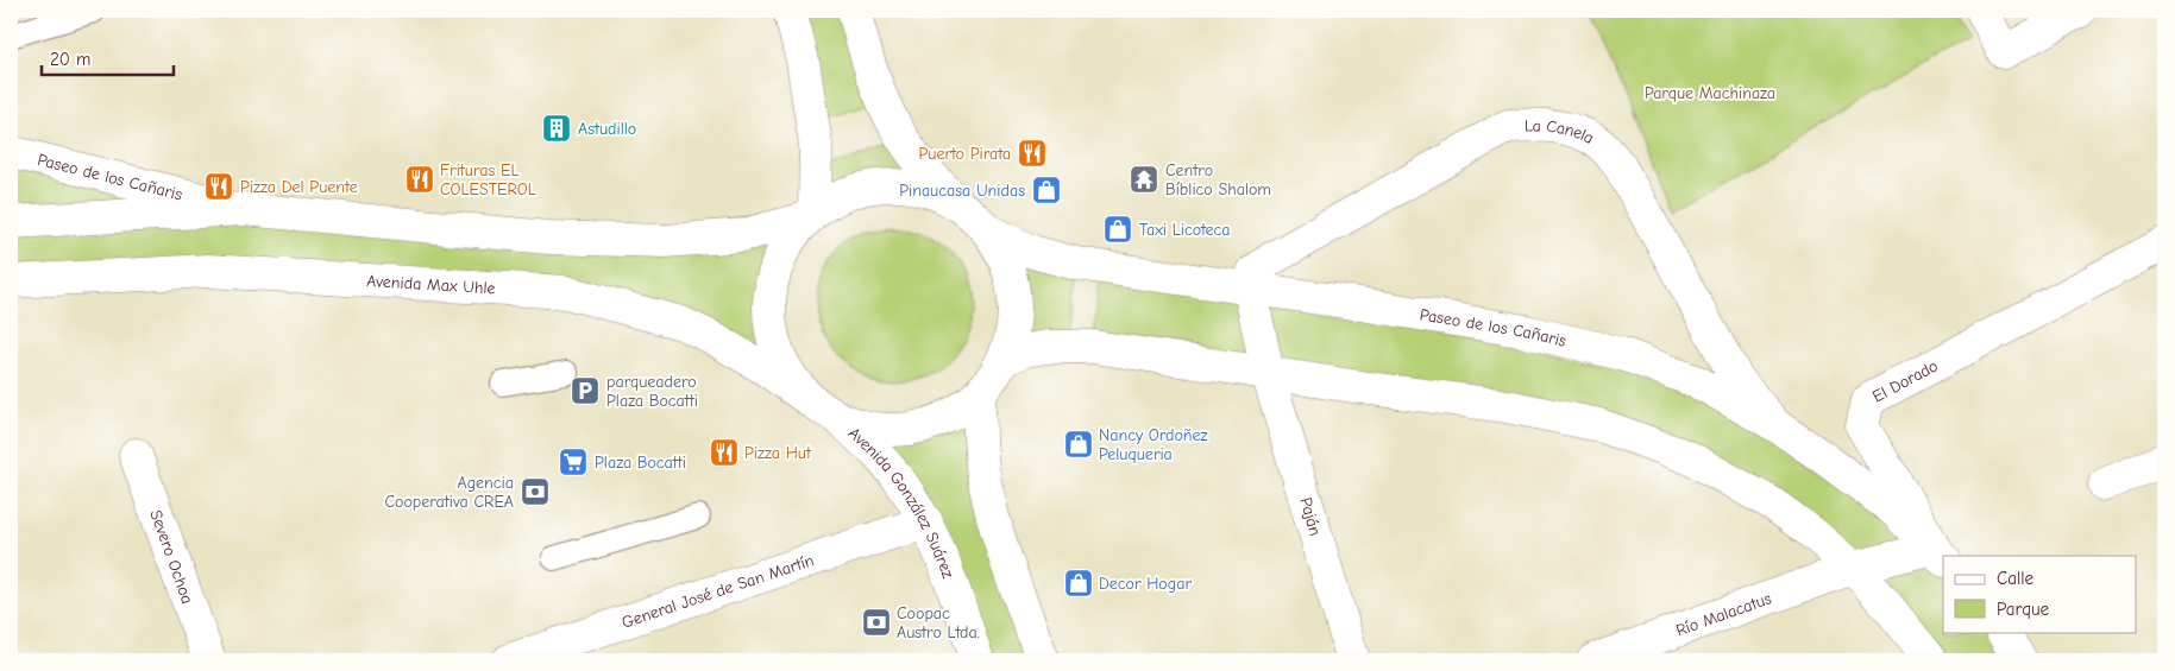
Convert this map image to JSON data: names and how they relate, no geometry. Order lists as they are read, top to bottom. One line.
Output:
{"streets":{"main road":["La Canela","Paseo de los Cañaris","Avenida Max Uhle","El Dorado","Avenida González Suárez","Paján","Severo Ochoa","General José de San Martín","Río Malacatus"]},"crossings":[["La Canela","Paseo de los Cañaris"],["Paseo de los Cañaris","El Dorado"],["Avenida Max Uhle","Avenida González Suárez"],["Avenida González Suárez","General José de San Martín"]],"parks":["Parque Machinaza"],"places":{"building":["Astudillo"],"restaurant":["Puerto Pirata","Frituras EL COLESTEROL","Pizza Del Puente","Pizza Hut"],"temple":["Centro Bíblico Shalom"],"shop":["Pinaucasa Unidas","Taxi Licoteca","Nancy Ordoñez Peluqueria","Decor Hogar"],"parking":["parqueadero Plaza Bocatti"],"supermarket":["Plaza Bocatti"],"bank":["Agencia Cooperativa CREA","Coopac Austro Ltda."]},"legend":["Calle","Parque"],"scale_bar":"20 m"}
